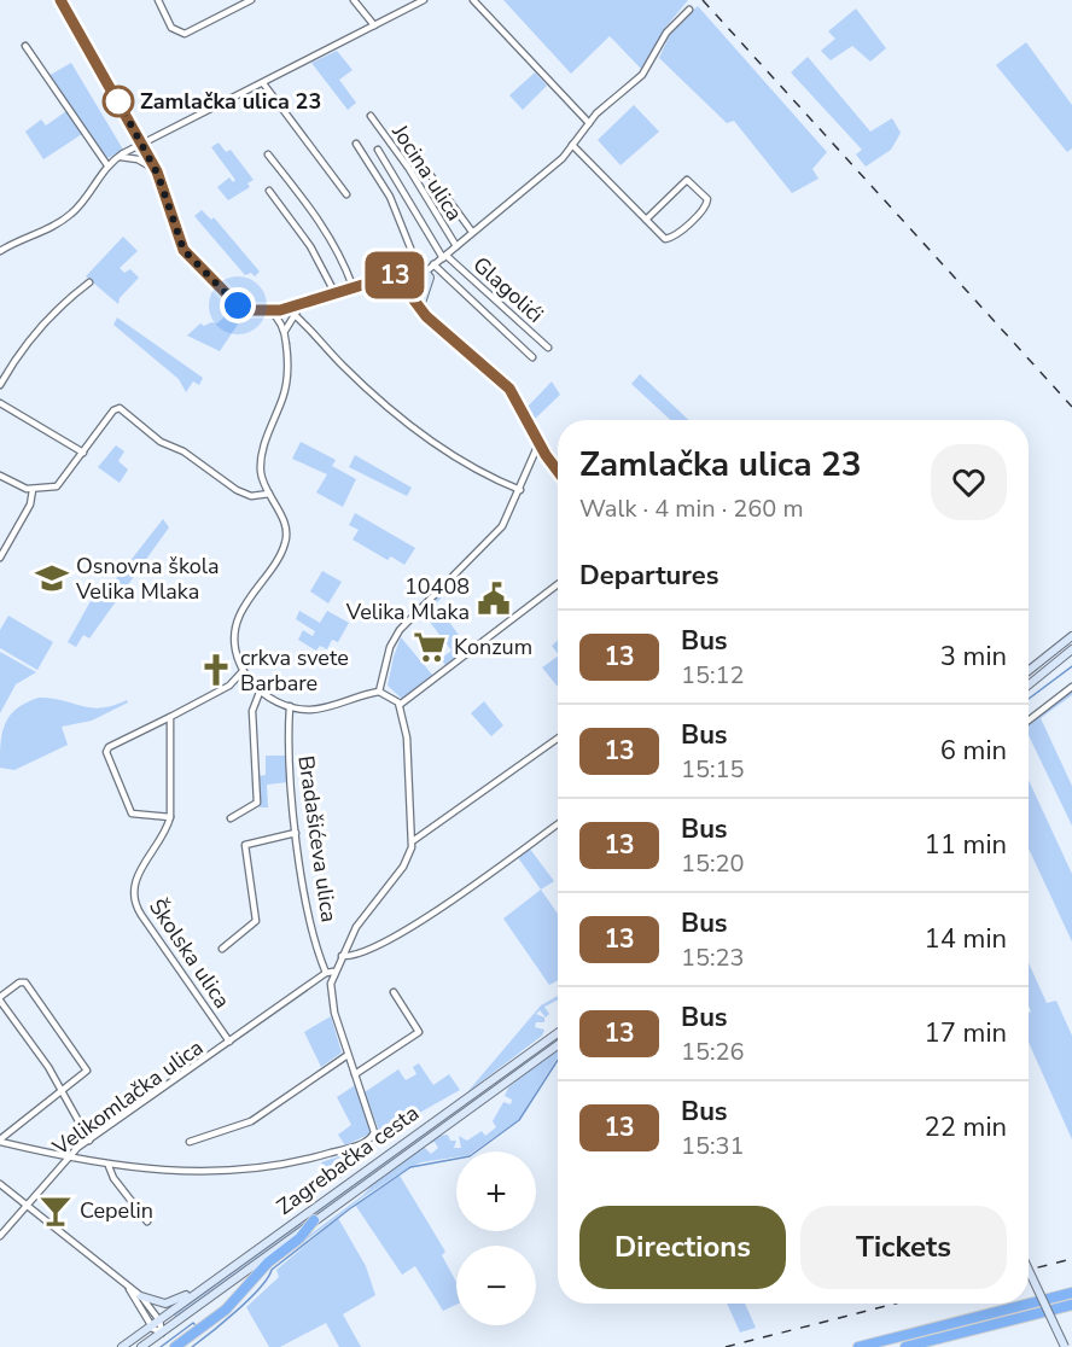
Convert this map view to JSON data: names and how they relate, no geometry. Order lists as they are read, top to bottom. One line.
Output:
{"streets":{"main road":["Zagrebačka cesta"],"street":["Jocina ulica","Glagolići","Bradašićeva ulica","Školska ulica","Velikomlačka ulica"]},"crossings":[["Bradašićeva ulica","Velikomlačka ulica"],["Školska ulica","Velikomlačka ulica"]],"places":{"other":["Zamlačka ulica 23"],"school or university":["Osnovna škola Velika Mlaka"],"public building":["10408 Velika Mlaka"],"supermarket":["Konzum"],"church":["crkva svete Barbare"],"bar":["Cepelin"]},"lines":["bus line 13"],"page":{"on_map":"13","heading":[["Zamlačka ulica 23","Walk · 4 min · 260 m"],"Departures"],"list":[{"mark":"13","name":"Bus","note":"15:12","value":"3 min"},{"mark":"13","name":"Bus","note":"15:15","value":"6 min"},{"mark":"13","name":"Bus","note":"15:20","value":"11 min"},{"mark":"13","name":"Bus","note":"15:23","value":"14 min"},{"mark":"13","name":"Bus","note":"15:26","value":"17 min"},{"mark":"13","name":"Bus","note":"15:31","value":"22 min"}],"map_buttons":["+","−"],"buttons":["Directions","Tickets"]}}
